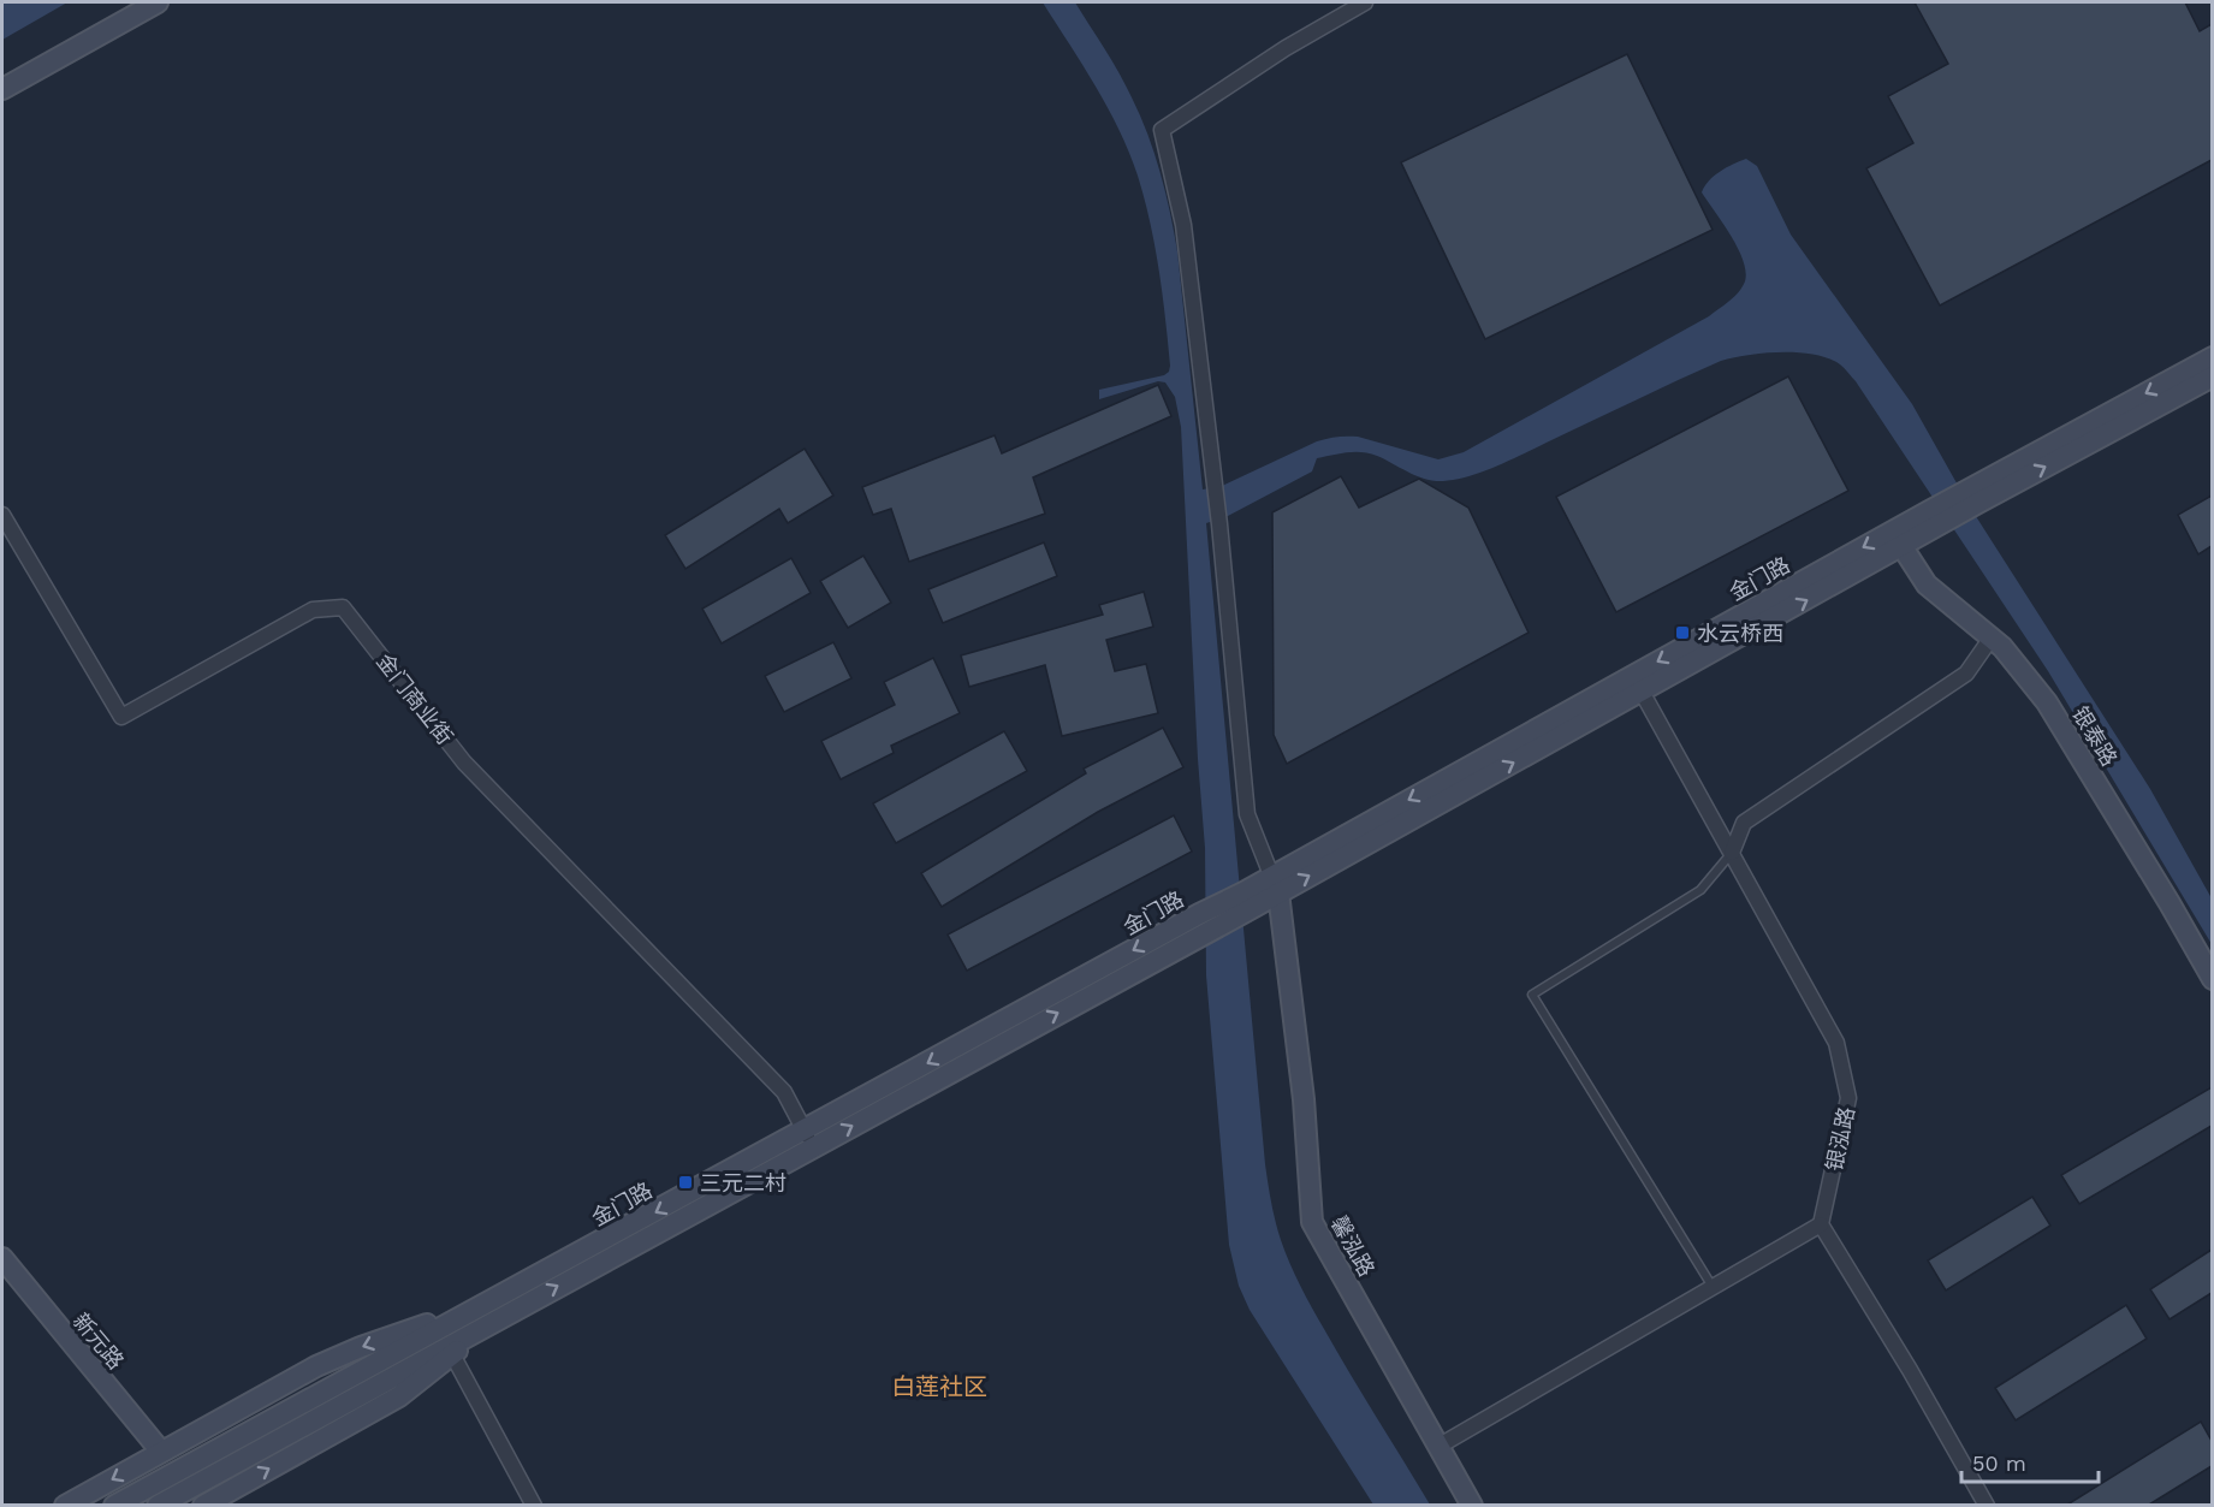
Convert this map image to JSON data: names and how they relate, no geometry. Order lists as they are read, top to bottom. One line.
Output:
{"streets":{"main road":["金门路","银泰路","馨泓路","新元路"],"street":["金门商业街","银泓路"]},"crossings":[["金门路","金门商业街"],["金门路","银泰路"],["金门路","银泓路"],["金门路","馨泓路"]],"districts":["白莲社区"],"places":{"transit":["水云桥西","三元二村"]},"scale_bar":"50 m"}
